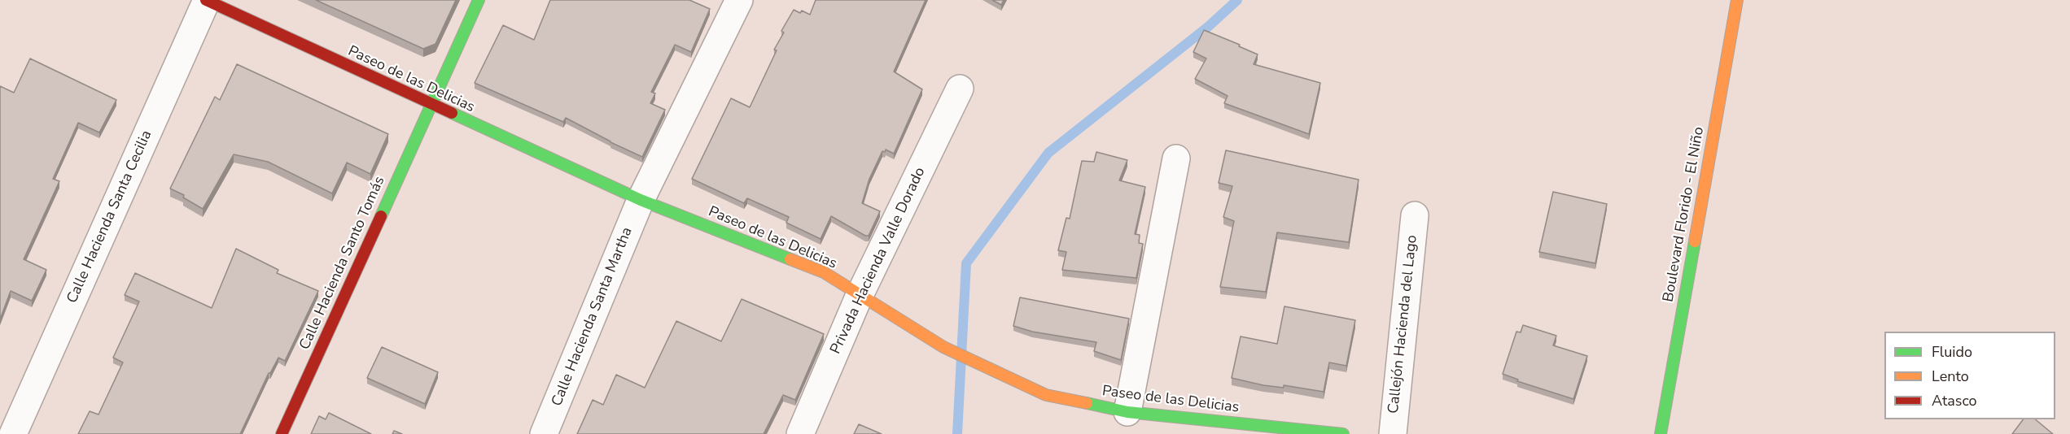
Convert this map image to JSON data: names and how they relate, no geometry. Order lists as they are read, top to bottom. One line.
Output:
{"streets":{"street":["Paseo de las Delicias","Boulevard Florido - El Niño","Calle Hacienda Santa Cecilia","Privada Hacienda Valle Dorado","Calle Hacienda Santo Tomás","Calle Hacienda Santa Martha","Callejón Hacienda del Lago"]},"crossings":[["Paseo de las Delicias","Calle Hacienda Santa Cecilia"],["Paseo de las Delicias","Privada Hacienda Valle Dorado"],["Paseo de las Delicias","Calle Hacienda Santo Tomás"],["Paseo de las Delicias","Calle Hacienda Santa Martha"]],"legend":["Fluido","Lento","Atasco"]}
